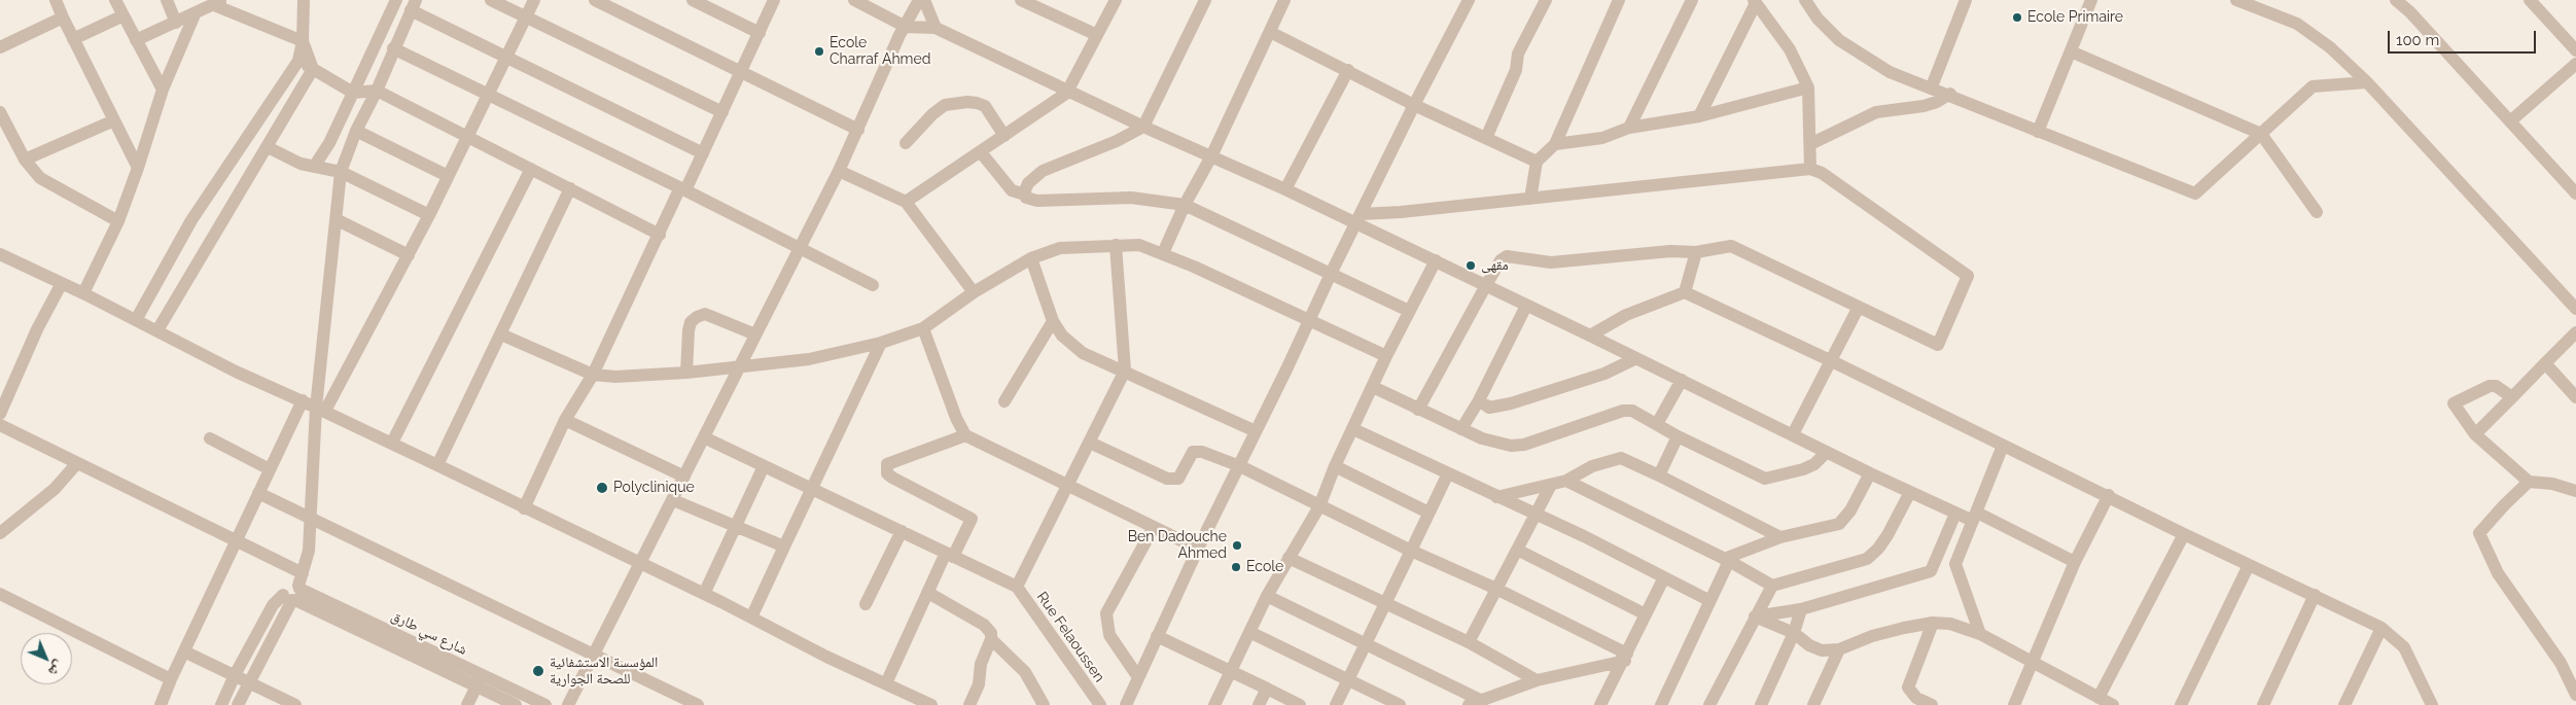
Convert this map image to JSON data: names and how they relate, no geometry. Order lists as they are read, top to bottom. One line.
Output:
{"streets":{"street":["شارع سي طارق","Rue Felaoussen"]},"places":["Ecole Primaire","Ecole Charraf Ahmed","مقهى","Polyclinique","Ben Dadouche Ahmed","Ecole","المؤسسة الاستشفائية للصحة الجوارية"],"scale_bar":"100 m","north":"bottom right"}
